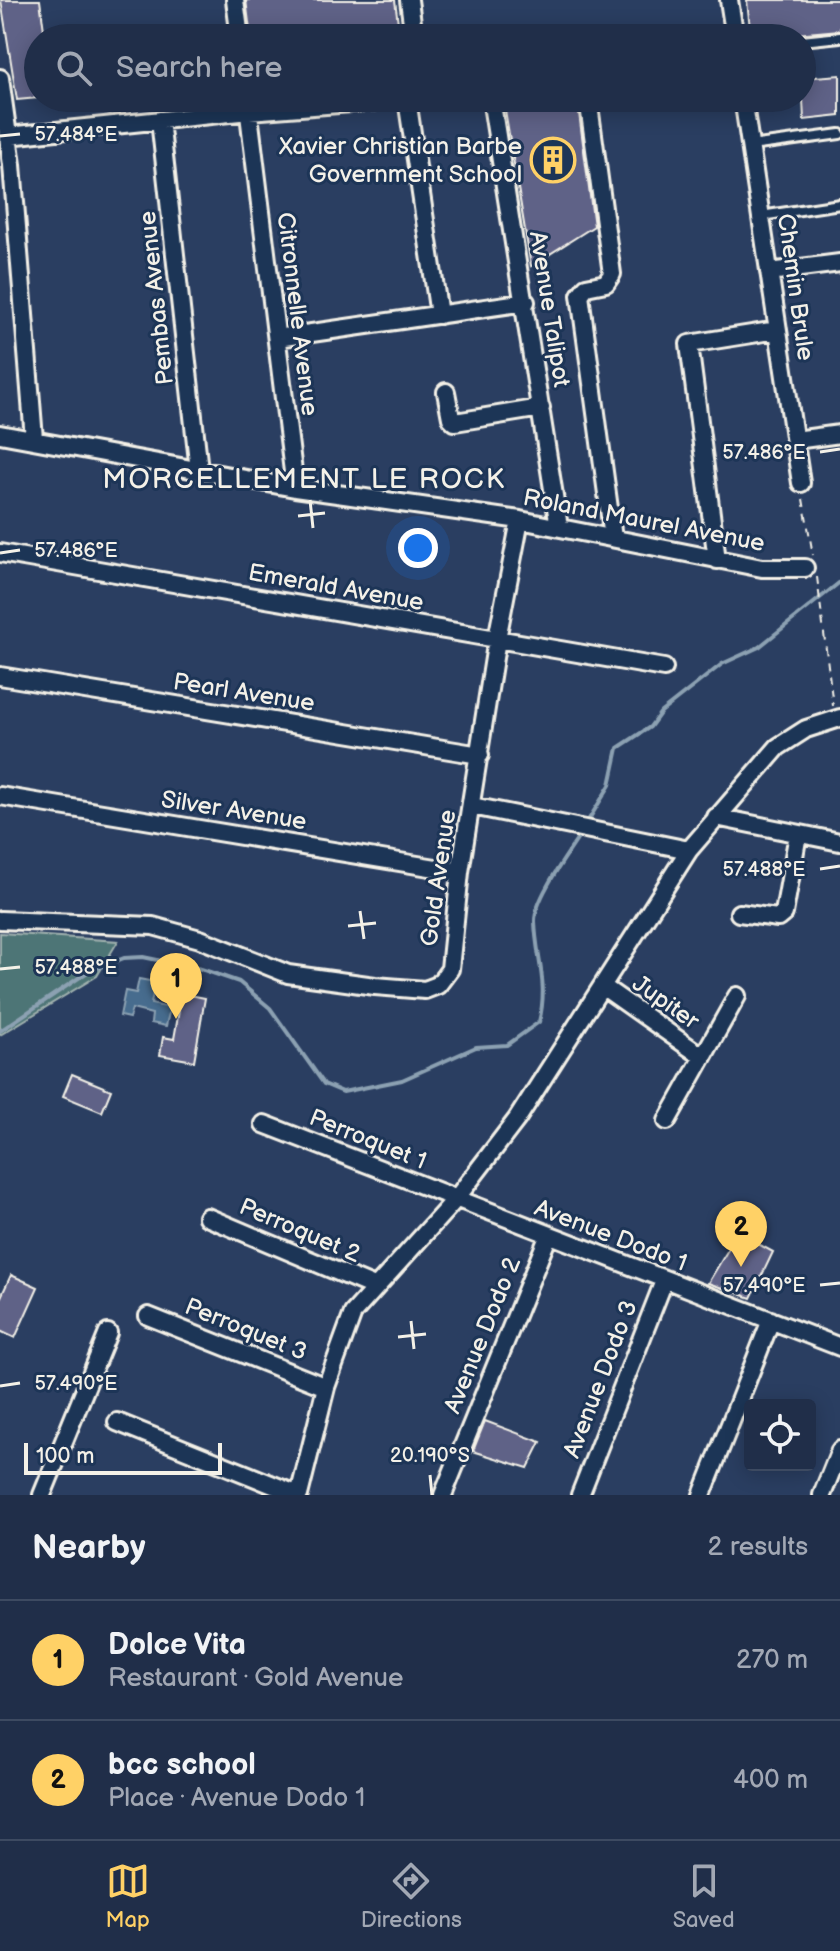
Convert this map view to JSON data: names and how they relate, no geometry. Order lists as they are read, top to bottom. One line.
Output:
{"streets":{"street":["Chemin Brule","Pembas Avenue","Avenue Talipot","Citronnelle Avenue","Roland Maurel Avenue","Emerald Avenue","Pearl Avenue","Silver Avenue","Gold Avenue","Jupiter","Perroquet 1","Perroquet 2","Avenue Dodo 1","Perroquet 3","Avenue Dodo 2","Avenue Dodo 3"]},"crossings":[["Pembas Avenue","Roland Maurel Avenue"],["Avenue Talipot","Roland Maurel Avenue"],["Citronnelle Avenue","Roland Maurel Avenue"],["Roland Maurel Avenue","Gold Avenue"],["Emerald Avenue","Gold Avenue"],["Pearl Avenue","Gold Avenue"],["Silver Avenue","Gold Avenue"],["Perroquet 1","Avenue Dodo 1"],["Avenue Dodo 1","Avenue Dodo 2"],["Avenue Dodo 1","Avenue Dodo 3"]],"districts":["MORCELLEMENT LE ROCK"],"places":{"building":["Xavier Christian Barbe Government School"]},"scale_bar":"100 m","page":{"search":"Search here","pins":["1","2"],"scale":"100 m","heading":["Nearby","2 results"],"list":[{"mark":"1","name":"Dolce Vita","note":"Restaurant · Gold Avenue","value":"270 m"},{"mark":"2","name":"bcc school","note":"Place · Avenue Dodo 1","value":"400 m"}],"nav":["Map","Directions","Saved"]},"coordinates":["57.484°E","57.486°E","57.488°E","57.490°E","20.190°S"]}
